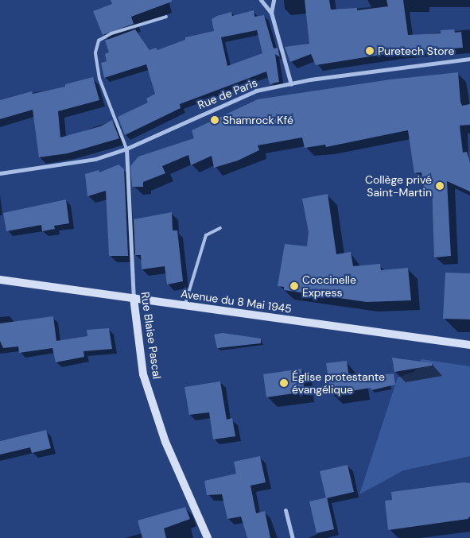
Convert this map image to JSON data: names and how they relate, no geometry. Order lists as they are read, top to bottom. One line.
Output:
{"streets":{"main road":["Avenue du 8 Mai 1945","Rue Blaise Pascal"],"street":["Rue de Paris"]},"crossings":[["Rue de Paris","Rue Blaise Pascal"],["Avenue du 8 Mai 1945","Rue Blaise Pascal"]],"places":["Puretech Store","Shamrock Kfé","Collège privé Saint-Martin","Coccinelle Express","Église protestante évangélique"]}
